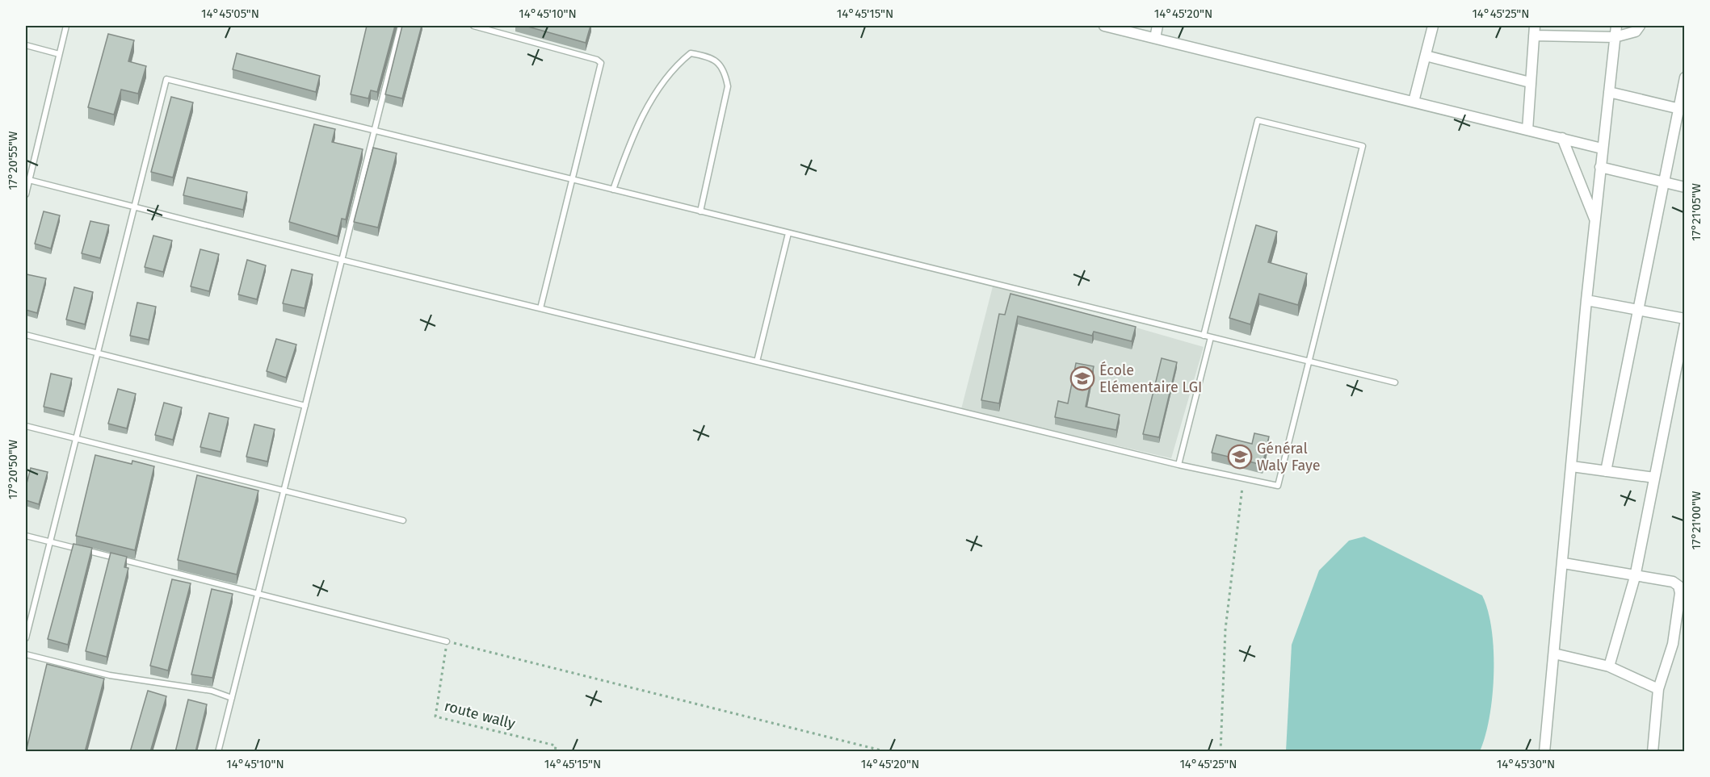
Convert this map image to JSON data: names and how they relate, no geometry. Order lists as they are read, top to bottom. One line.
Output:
{"streets":{"path":["route wally"]},"places":{"school or university":["École Elémentaire LGI","Général Waly Faye"]},"coordinates":["14°45'05\"N","14°45'10\"N","14°45'15\"N","14°45'20\"N","14°45'25\"N","17°20'55\"W","17°21'05\"W","17°20'50\"W","17°21'00\"W","14°45'30\"N"]}
